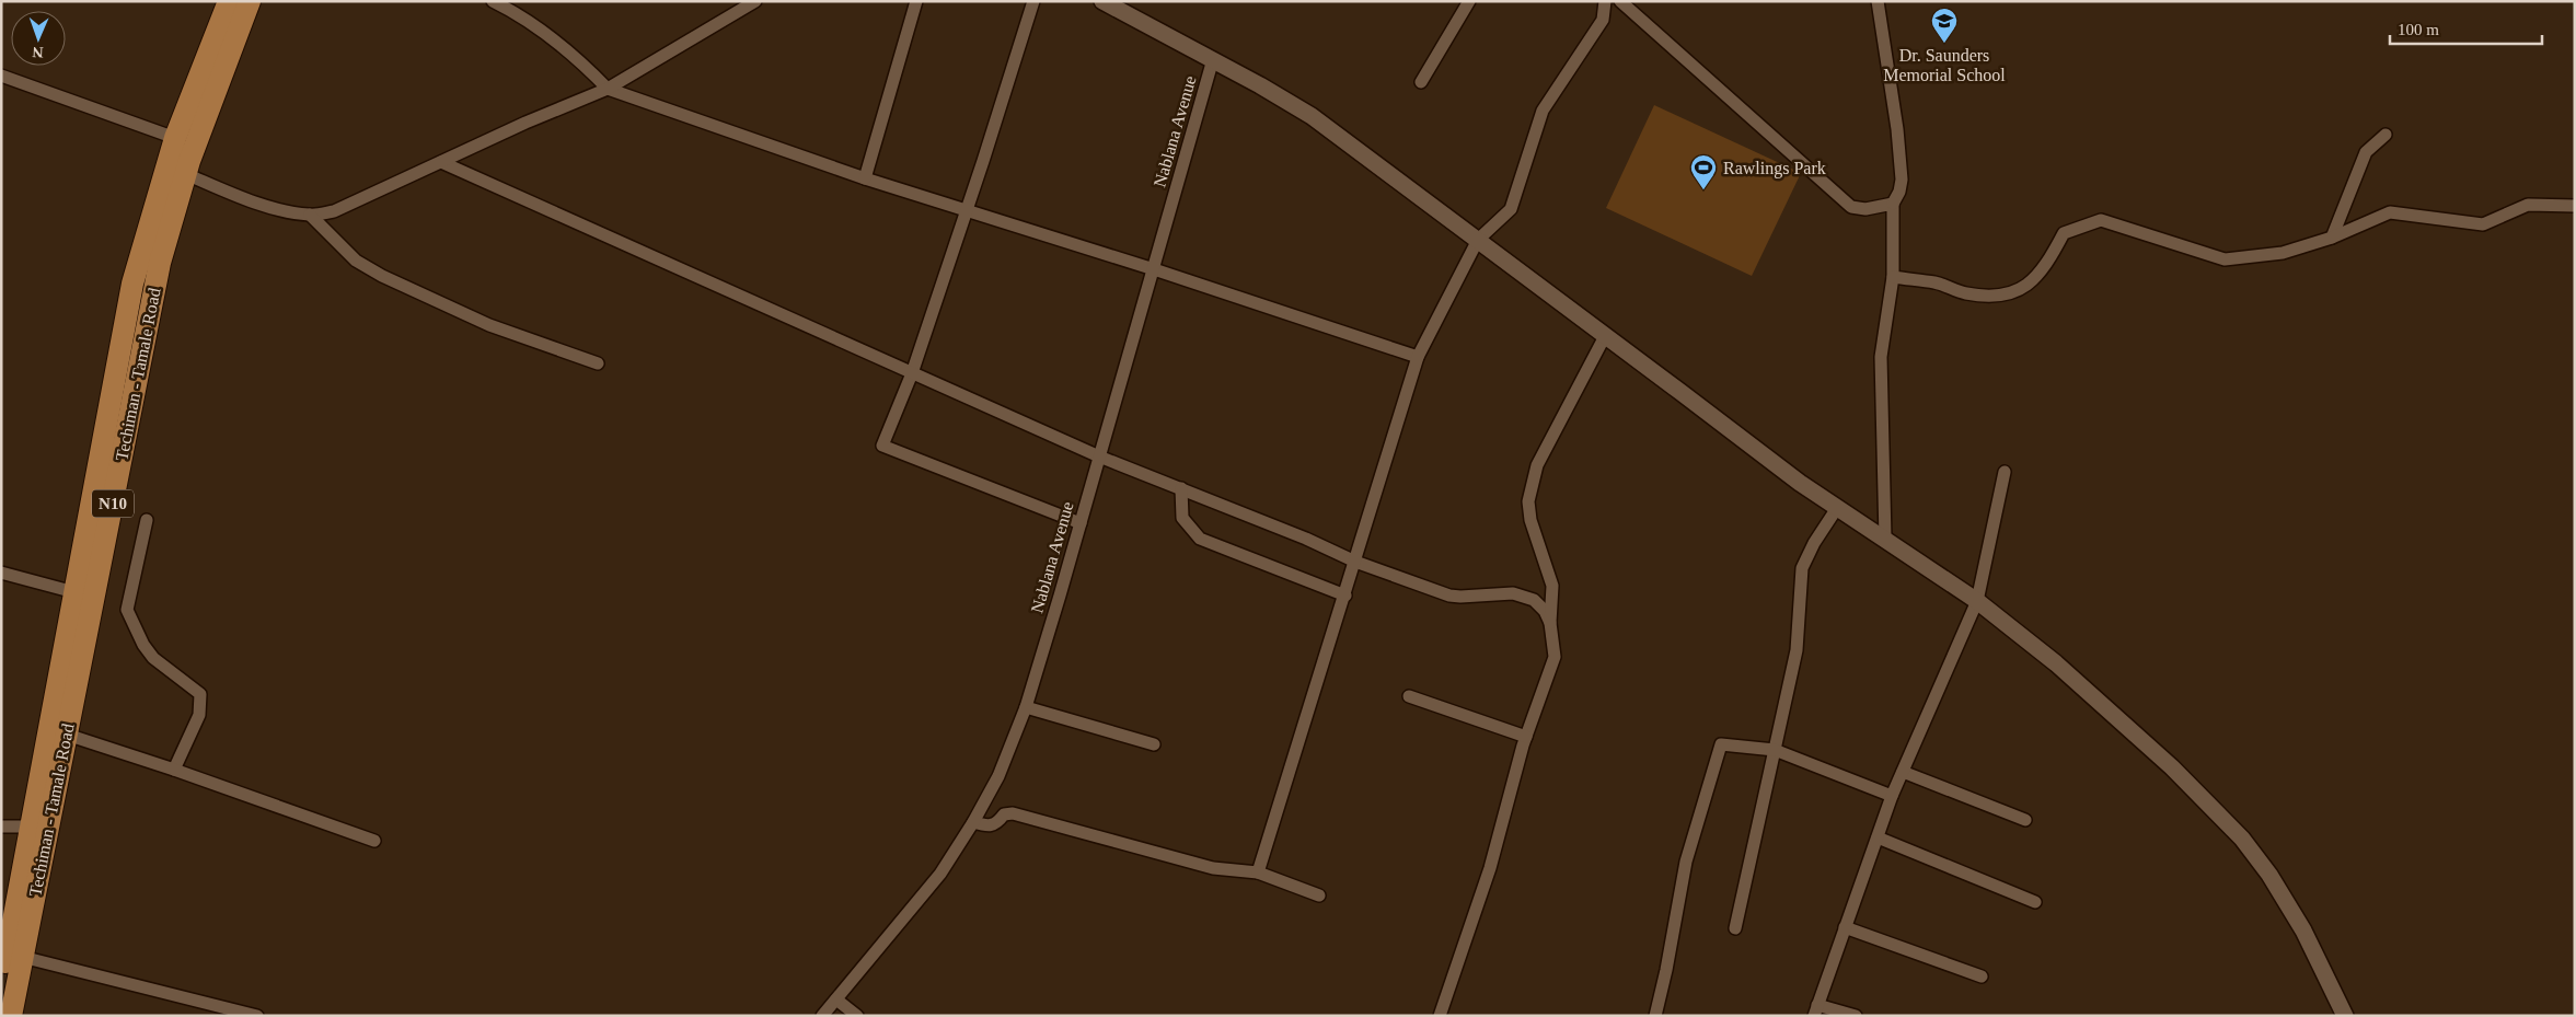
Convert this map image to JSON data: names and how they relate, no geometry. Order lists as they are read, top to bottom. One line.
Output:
{"streets":{"highway":["Techiman - Tamale Road","N10"],"street":["Nablana Avenue"]},"places":{"school or university":["Dr. Saunders Memorial School"],"sports":["Rawlings Park"]},"scale_bar":"100 m","north":"bottom"}
